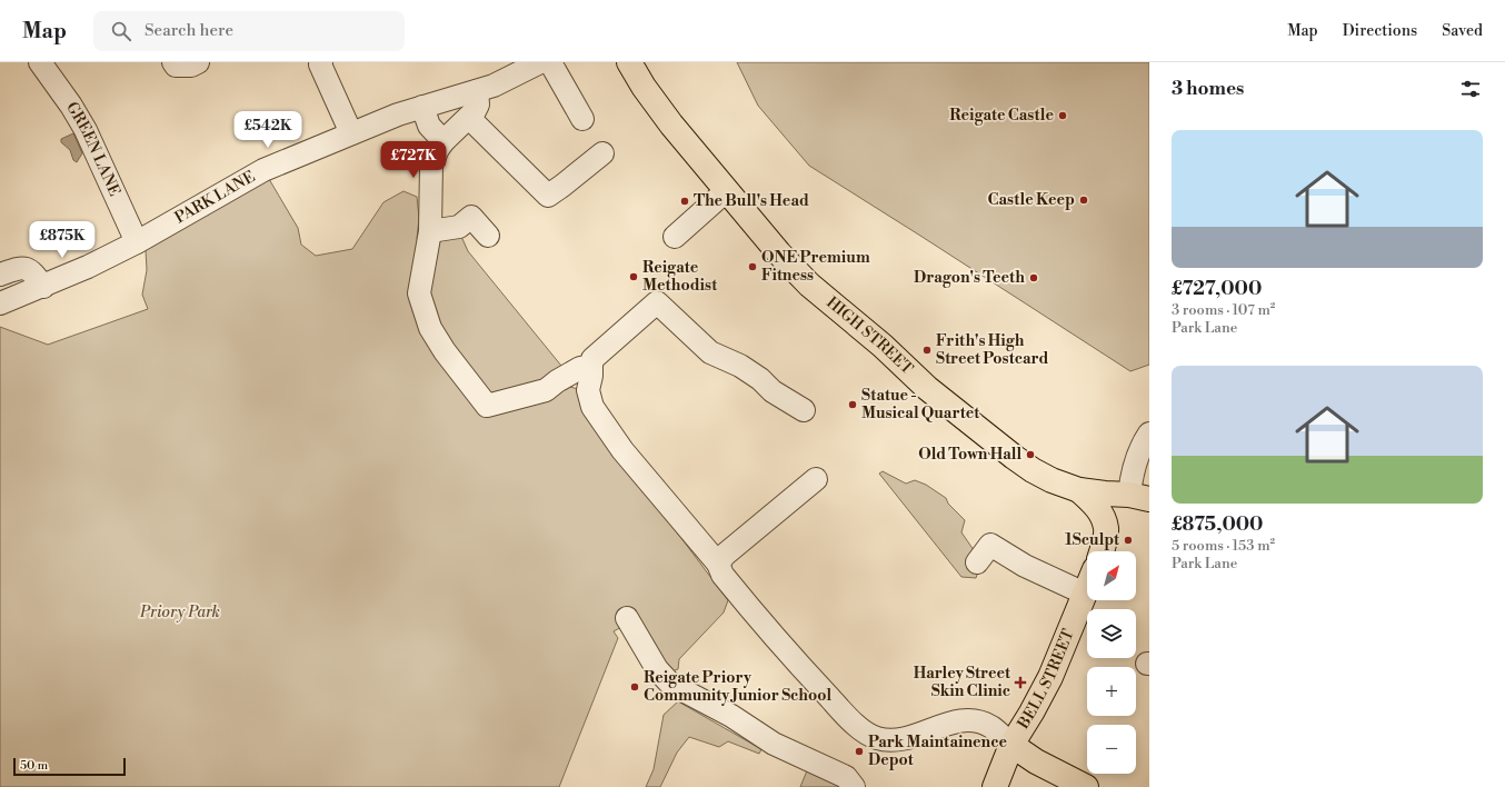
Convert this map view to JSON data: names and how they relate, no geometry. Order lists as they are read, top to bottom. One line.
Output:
{"streets":{"main road":["HIGH STREET","BELL STREET"],"street":["GREEN LANE","PARK LANE"]},"crossings":[["GREEN LANE","PARK LANE"]],"parks":["Priory Park"],"places":{"other":["Reigate Castle","Castle Keep","The Bull's Head","ONE Premium Fitness","Reigate Methodist","Dragon's Teeth","Frith's High Street Postcard","Statue - Musical Quartet","Old Town Hall","1Sculpt","Reigate Priory Community Junior School","Park Maintainence Depot"],"health":["Harley Street Skin Clinic"]},"scale_bar":"50 m","north":"top right","page":{"header":"Map","search":"Search here","nav":["Map","Directions","Saved"],"heading":"3 homes","price":["£542K","£727K","£875K"],"list":[{"name":"£727,000","note":"3 rooms · 107 m² · Park Lane"},{"name":"£875,000","note":"5 rooms · 153 m² · Park Lane"}],"map_buttons":["+","−"],"scale":"50 m"}}
